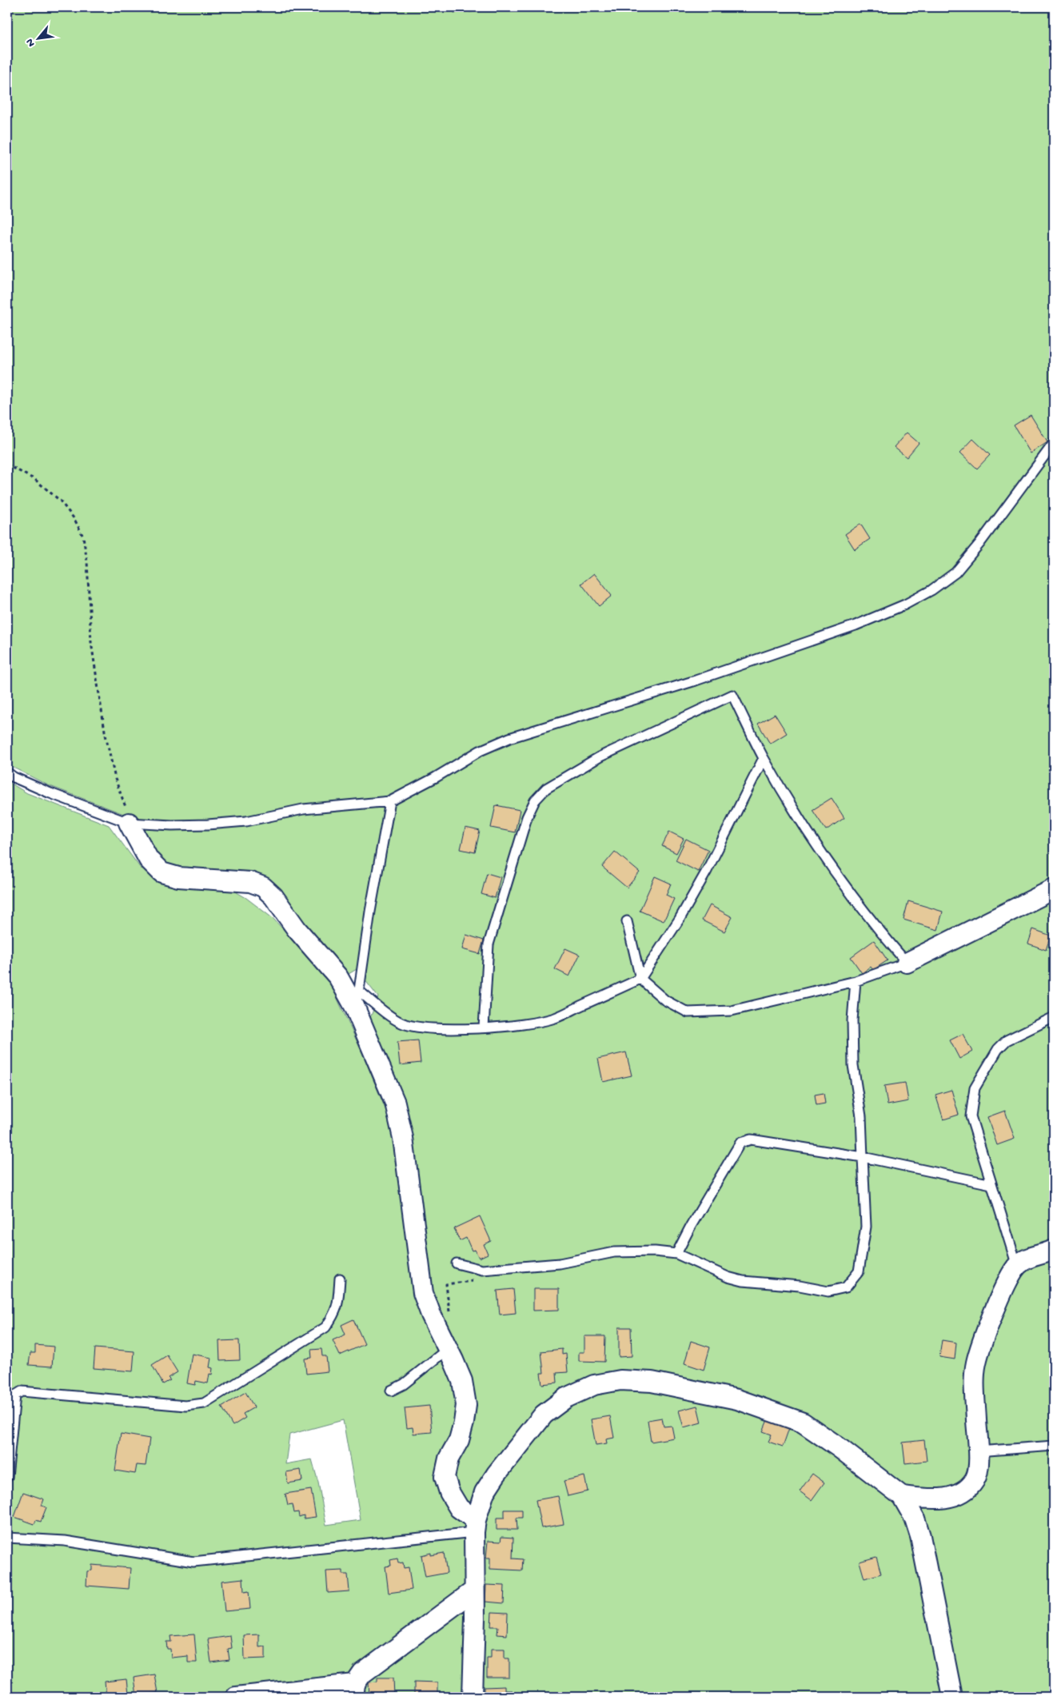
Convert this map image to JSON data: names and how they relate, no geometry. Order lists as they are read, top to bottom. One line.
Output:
{"north":"bottom left"}
